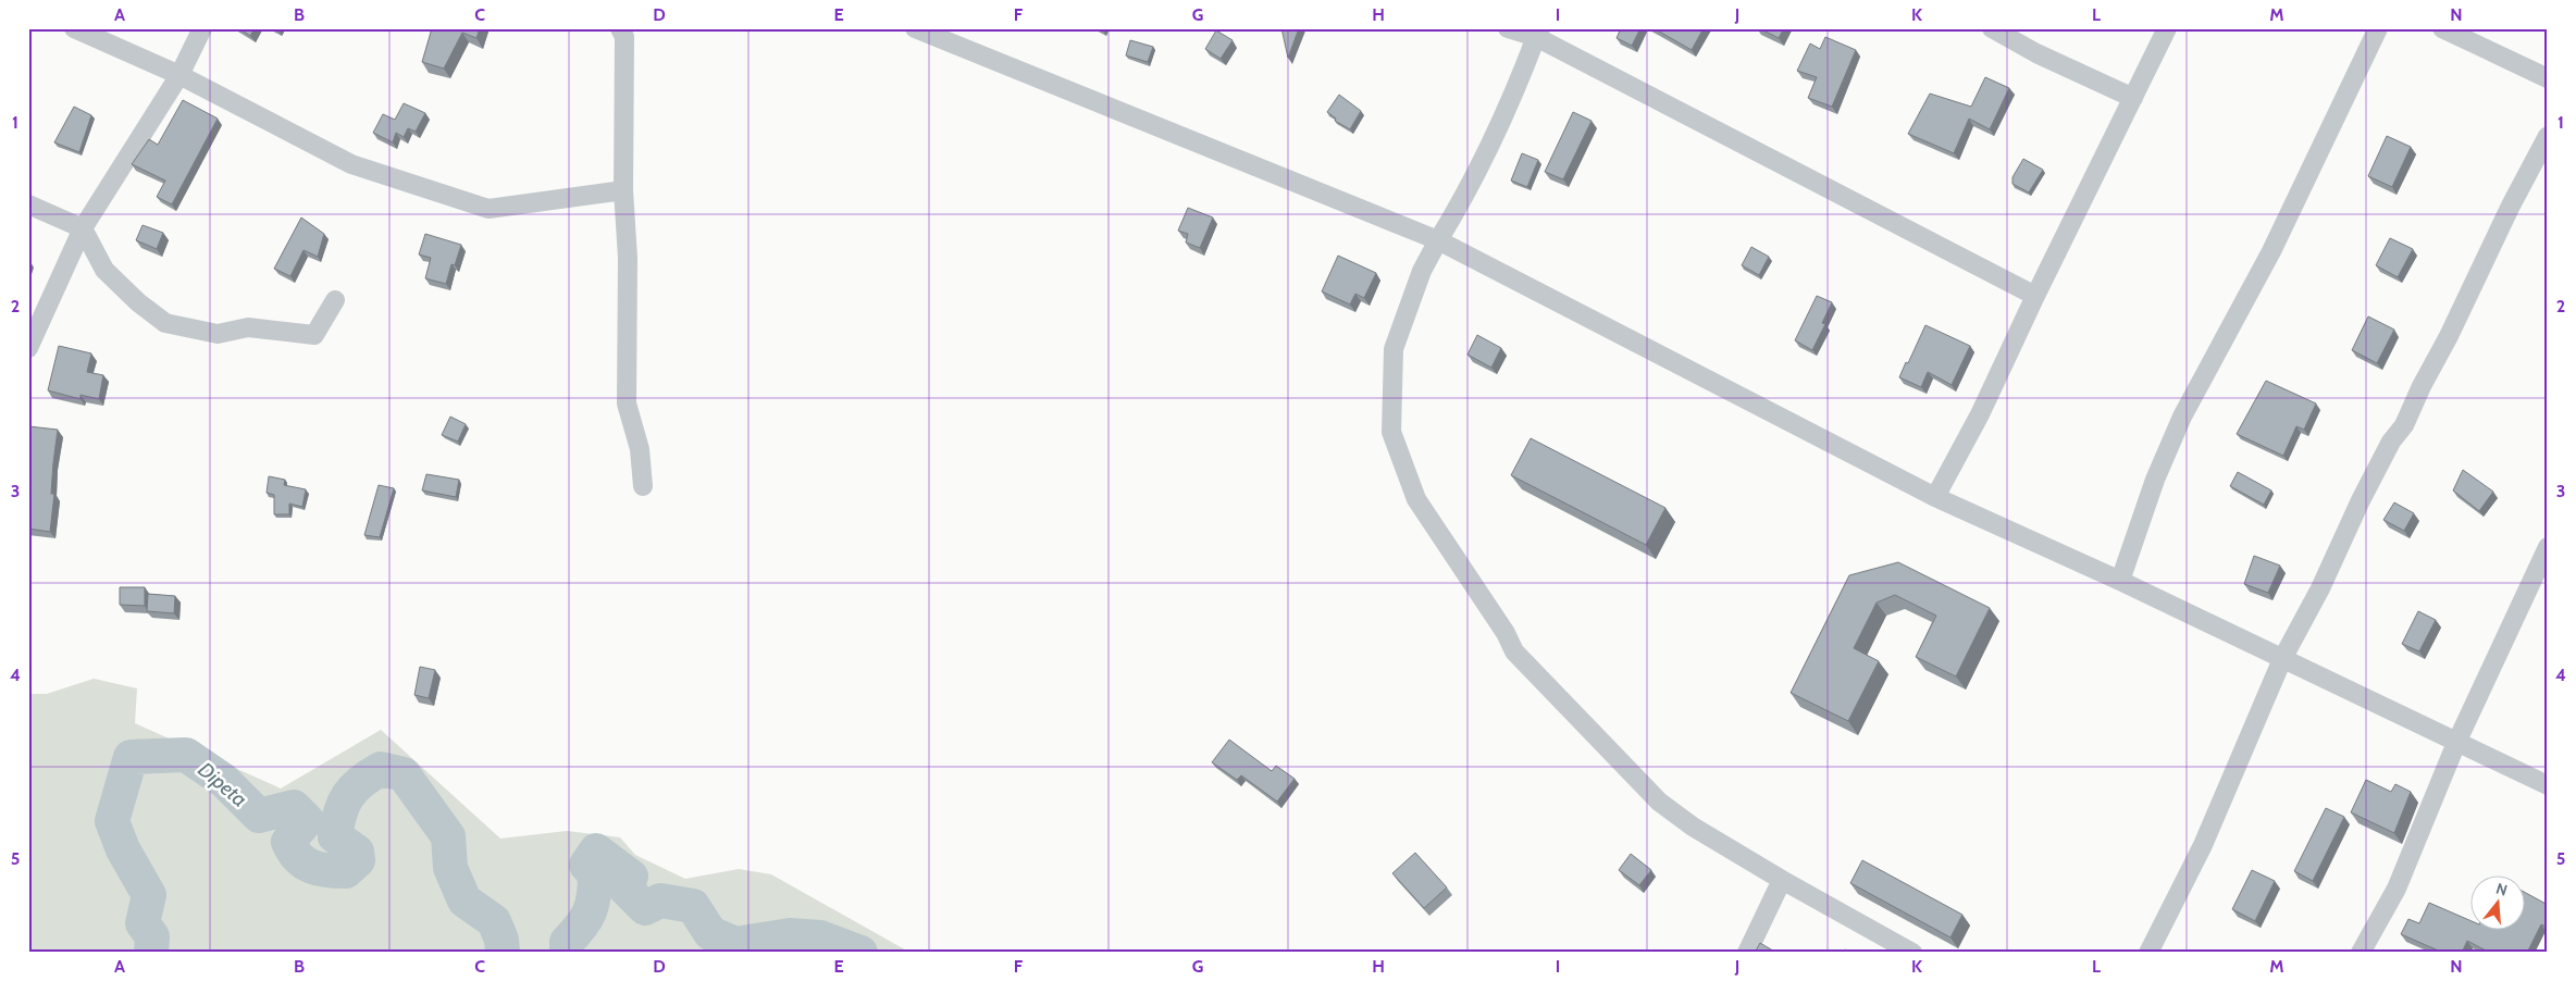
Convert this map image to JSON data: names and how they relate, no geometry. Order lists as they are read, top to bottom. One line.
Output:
{"water":["Dipeta"],"north":"top","grid":{"columns":["A","B","C","D","E","F","G","H","I","J","K","L","M","N"],"rows":["1","2","3","4","5"]}}
